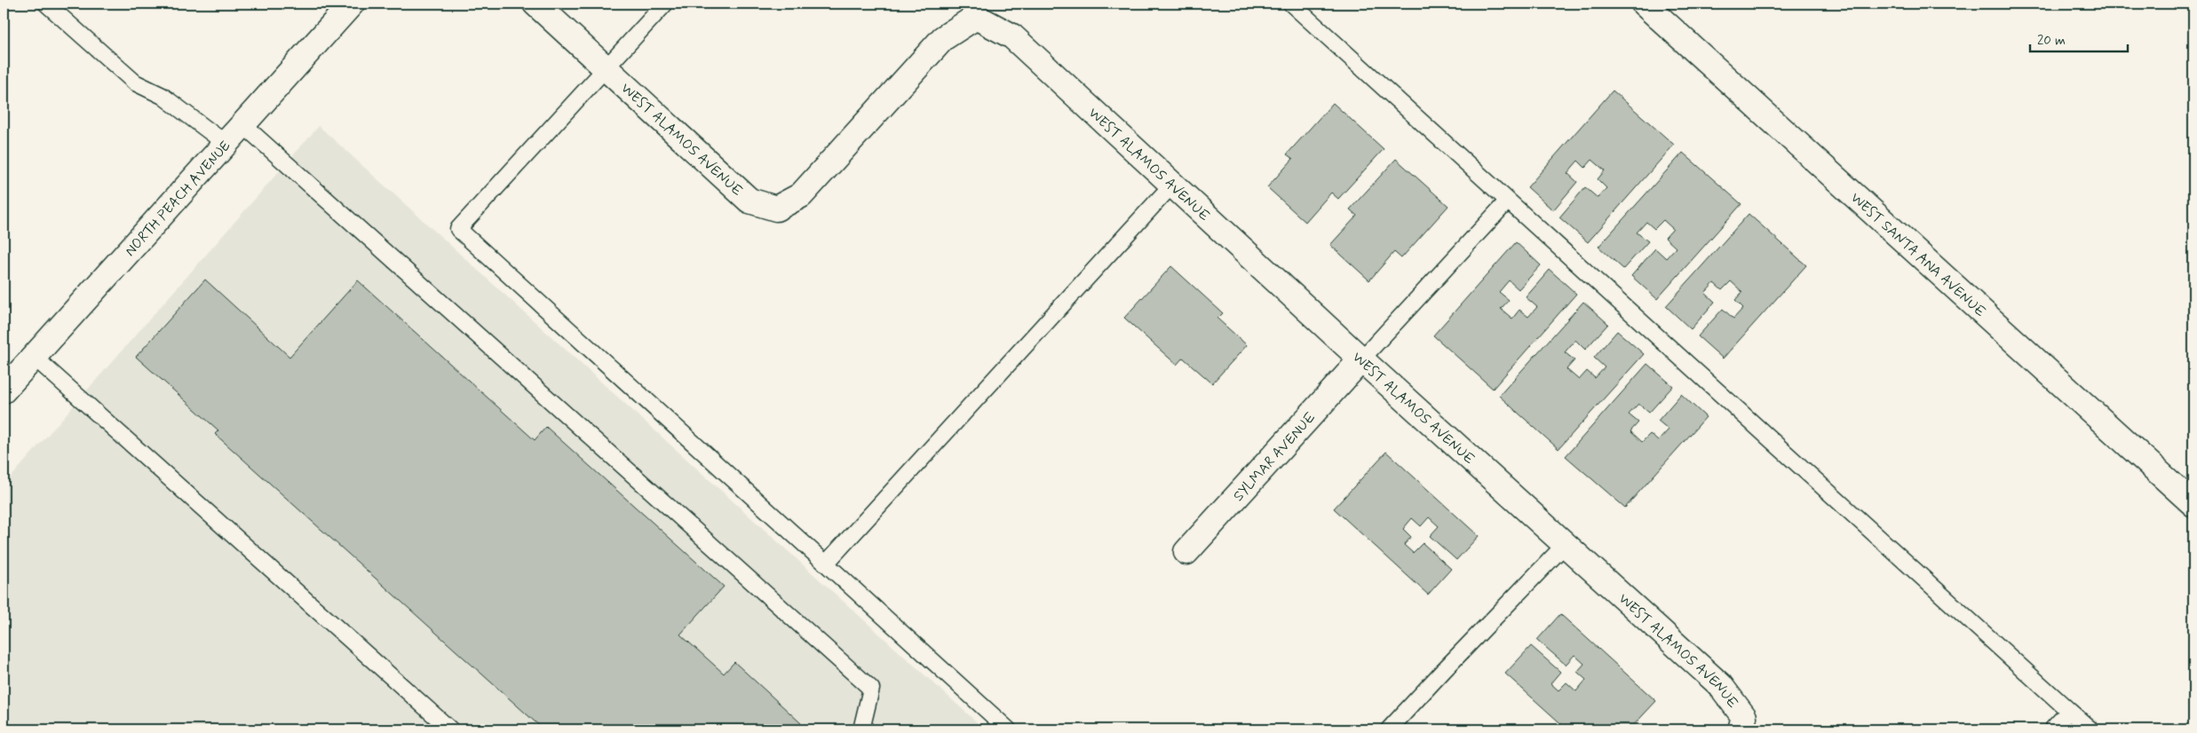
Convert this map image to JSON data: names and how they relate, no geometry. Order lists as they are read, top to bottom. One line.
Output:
{"streets":{"street":["WEST ALAMOS AVENUE","NORTH PEACH AVENUE","WEST SANTA ANA AVENUE","SYLMAR AVENUE"]},"crossings":[["WEST ALAMOS AVENUE","SYLMAR AVENUE"]],"scale_bar":"20 m"}
